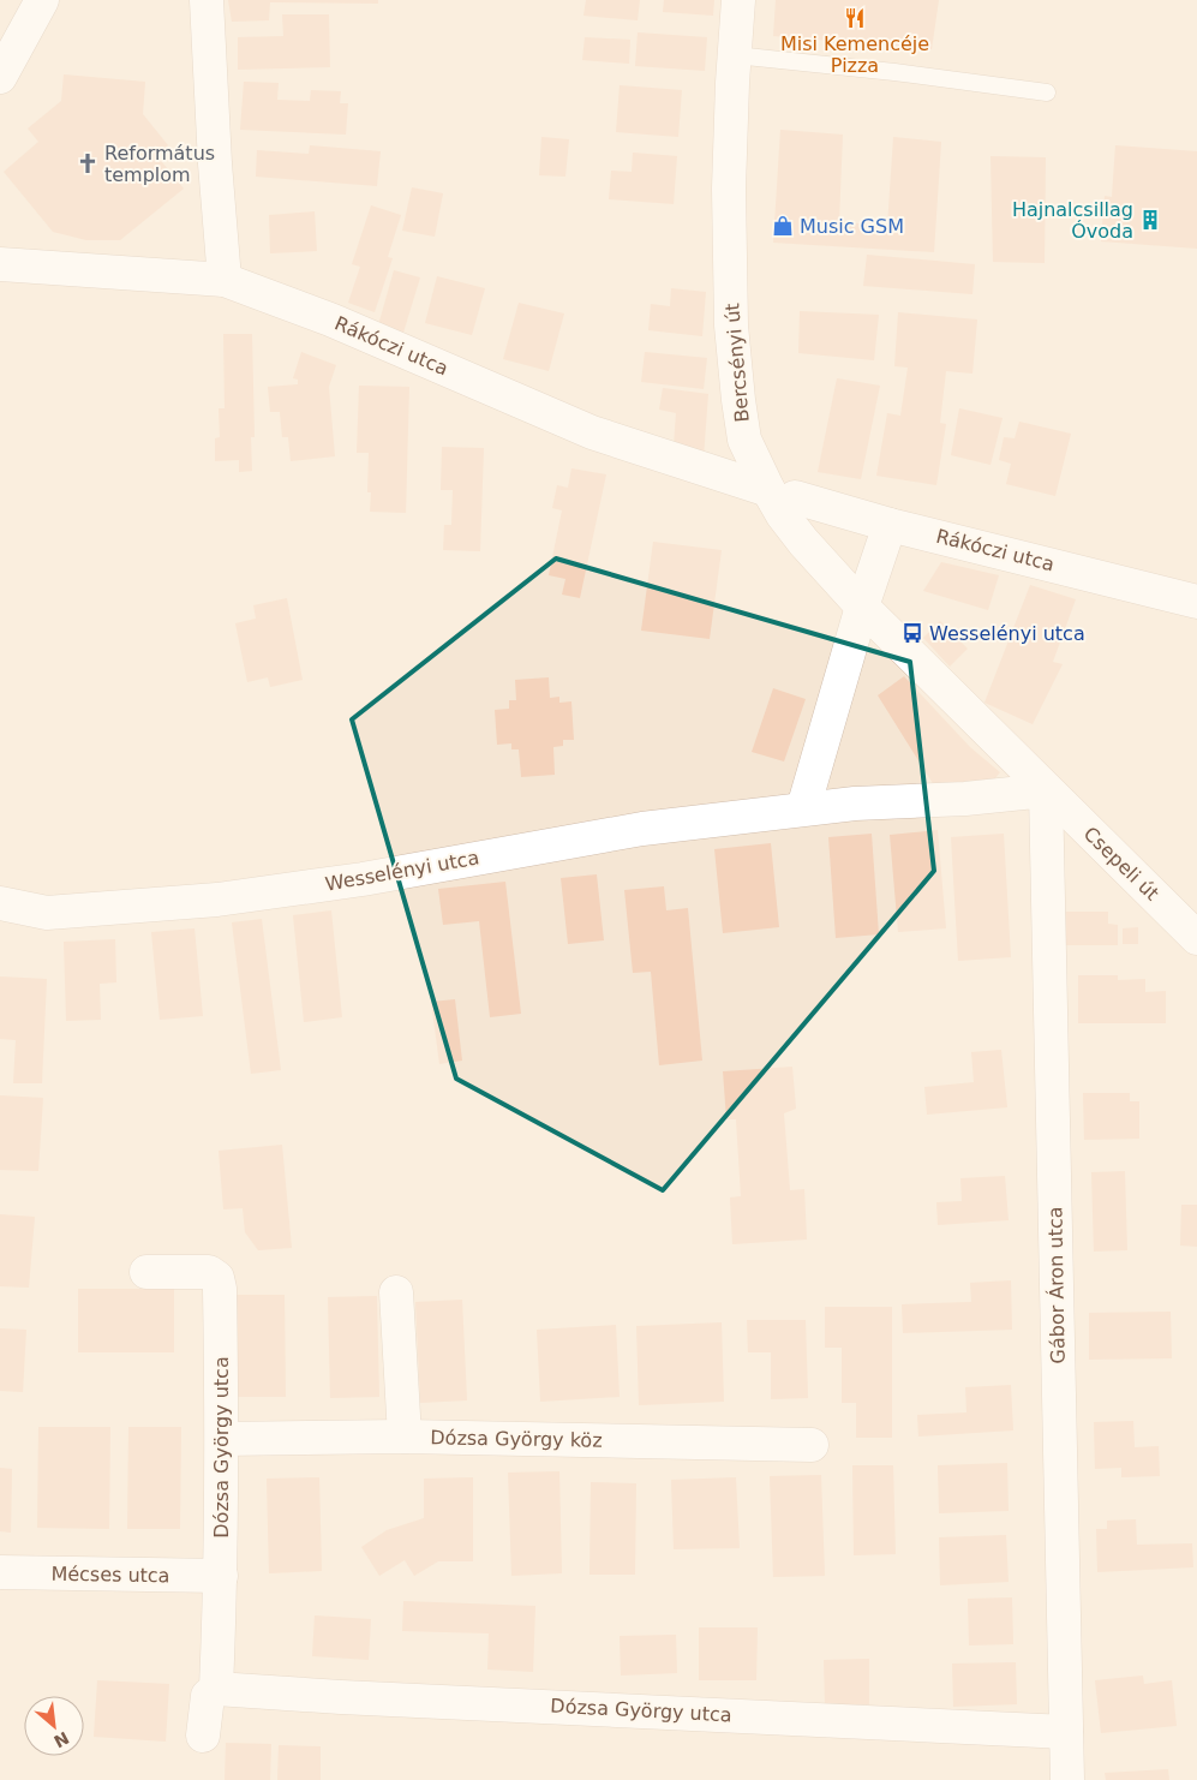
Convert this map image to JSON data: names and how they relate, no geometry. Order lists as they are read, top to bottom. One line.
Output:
{"streets":{"street":["Rákóczi utca","Bercsényi út","Csepeli út","Wesselényi utca","Gábor Áron utca","Dózsa György köz","Dózsa György utca","Mécses utca"]},"crossings":[["Rákóczi utca","Bercsényi út"],["Bercsényi út","Csepeli út"],["Bercsényi út","Wesselényi utca"],["Bercsényi út","Gábor Áron utca"],["Csepeli út","Wesselényi utca"],["Csepeli út","Gábor Áron utca"],["Wesselényi utca","Gábor Áron utca"],["Gábor Áron utca","Dózsa György utca"],["Dózsa György köz","Dózsa György utca"],["Dózsa György utca","Mécses utca"]],"places":{"restaurant":["Misi Kemencéje Pizza"],"church":["Református templom"],"building":["Hajnalcsillag Óvoda"],"shop":["Music GSM"],"bus stop":["Wesselényi utca"]},"north":"bottom right"}
